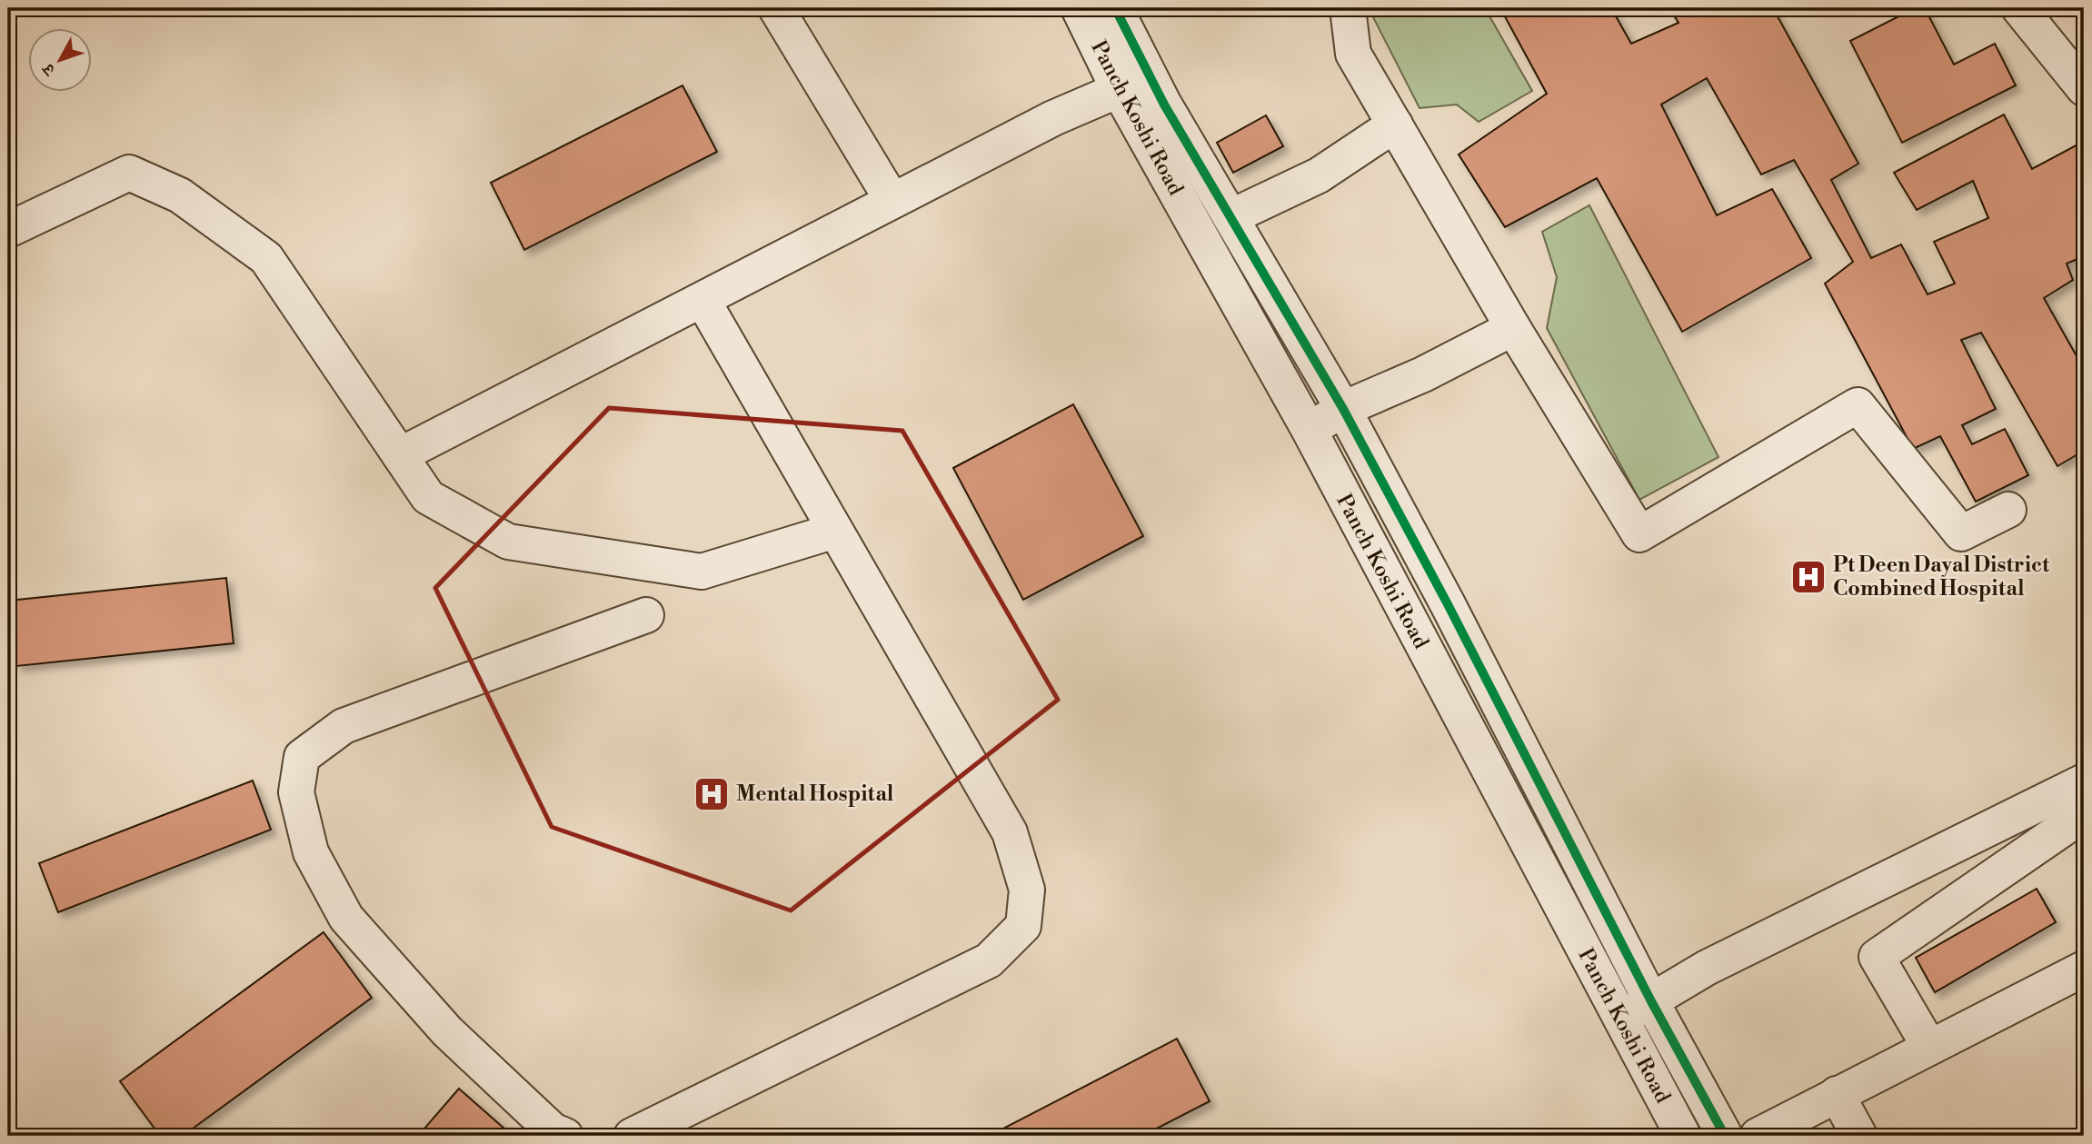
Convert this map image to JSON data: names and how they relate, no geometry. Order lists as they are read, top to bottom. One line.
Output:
{"streets":{"street":["Panch Koshi Road"]},"places":{"hospital":["Pt Deen Dayal District Combined Hospital","Mental Hospital"]},"north":"bottom left"}
